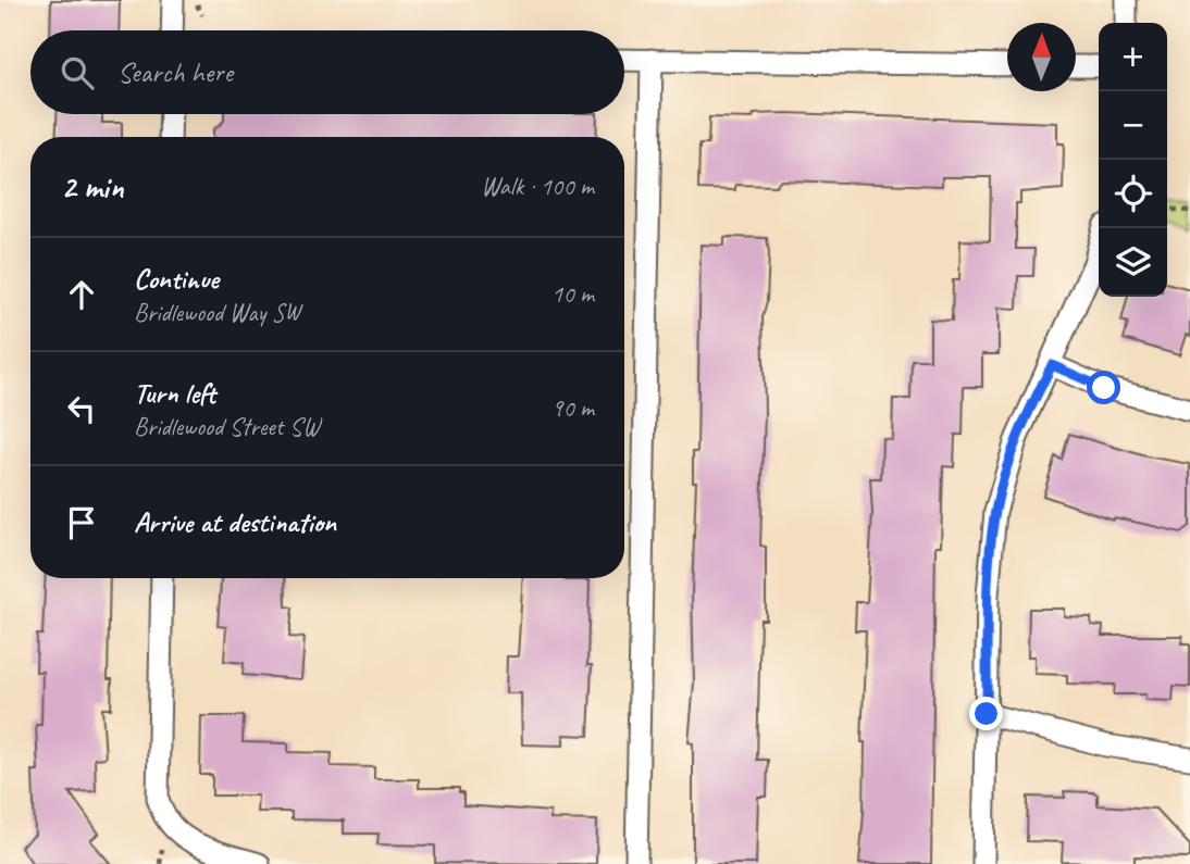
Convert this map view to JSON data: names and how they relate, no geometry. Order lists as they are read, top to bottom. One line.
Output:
{"north":"top","page":{"map_buttons":["+","−"],"search":"Search here","heading":["2 min","Walk · 100 m"],"list":[["Continue","Bridlewood Way SW","10 m"],["Turn left","Bridlewood Street SW","90 m"],"Arrive at destination"]}}
